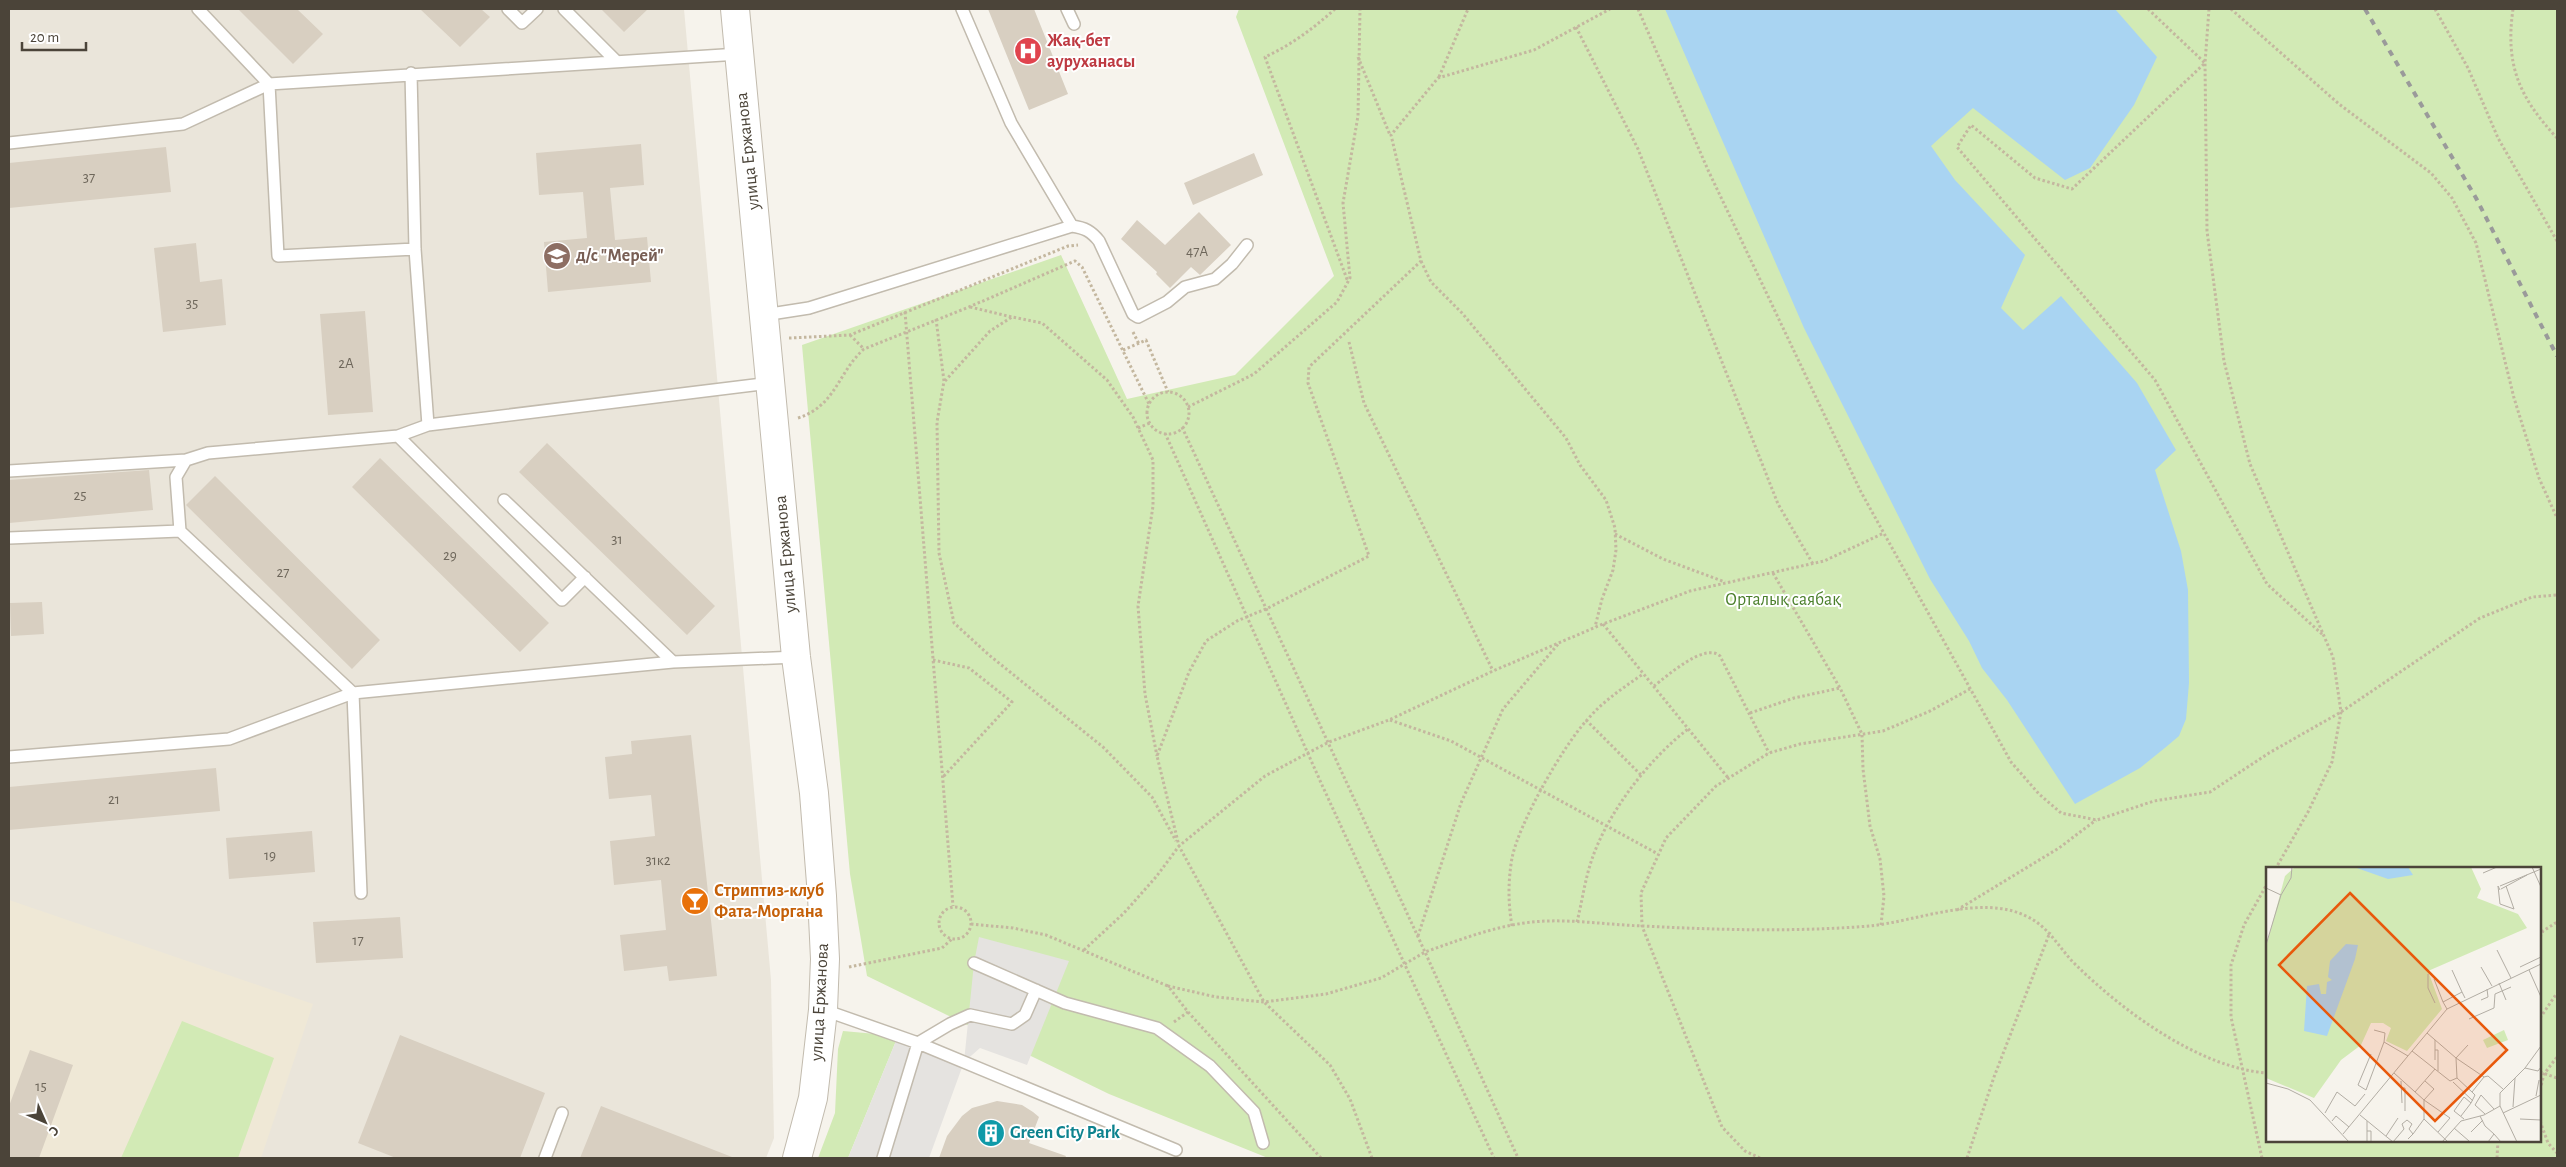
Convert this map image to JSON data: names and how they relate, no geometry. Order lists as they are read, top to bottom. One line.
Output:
{"streets":{"street":["улица Ержанова"]},"parks":["Орталық саябақ"],"places":{"hospital":["Жақ-бет ауруханасы"],"school or university":["д/с \"Мерей\""],"bar":["Стриптиз-клуб Фата-Моргана"],"building":["Green City Park"]},"house_numbers":["37","47A","35","2А","25","31","29","27","21","19","31к2","17","15"],"scale_bar":"20 m","north":"bottom right"}
